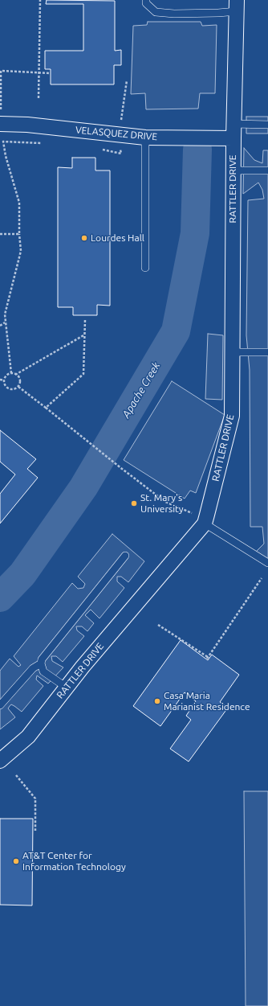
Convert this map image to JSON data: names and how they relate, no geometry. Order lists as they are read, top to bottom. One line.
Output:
{"streets":{"street":["VELASQUEZ DRIVE","RATTLER DRIVE"]},"crossings":[["VELASQUEZ DRIVE","RATTLER DRIVE"]],"water":["Apache Creek"],"places":["Lourdes Hall","St. Mary's University","Casa Maria Marianist Residence","AT&T Center for Information Technology"]}
